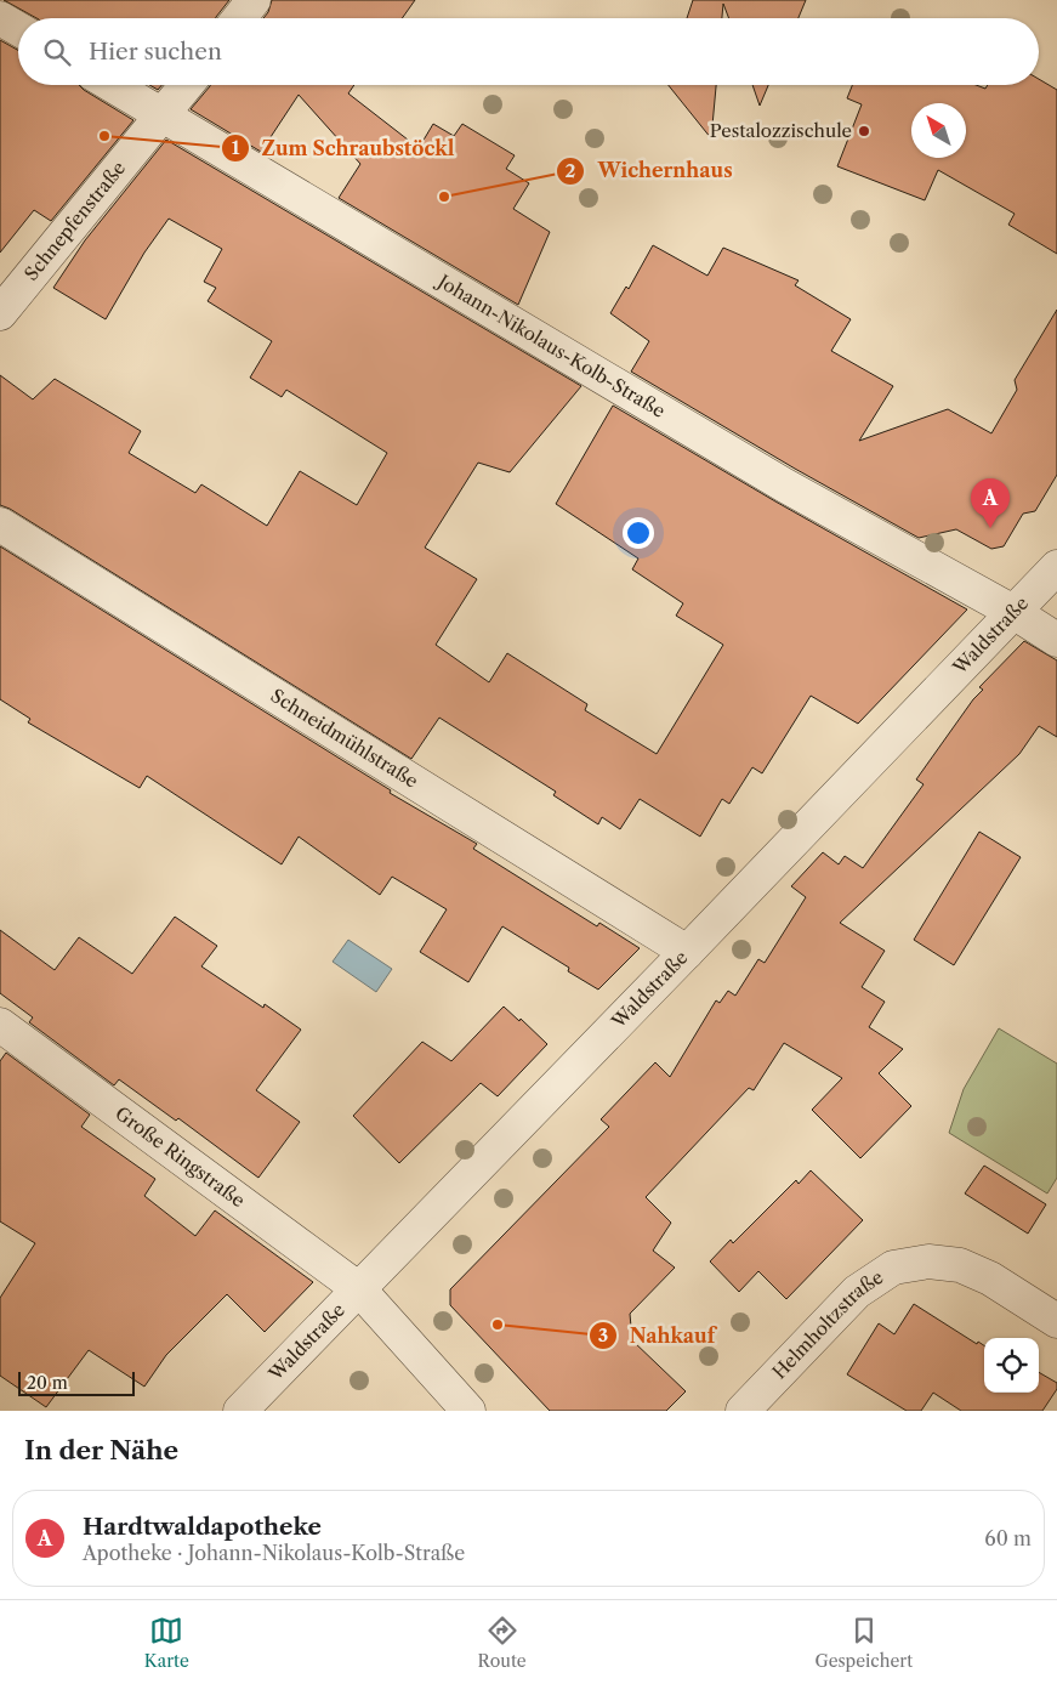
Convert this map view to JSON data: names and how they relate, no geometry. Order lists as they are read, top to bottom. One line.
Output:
{"streets":{"street":["Schnepfenstraße","Johann-Nikolaus-Kolb-Straße","Waldstraße","Schneidmühlstraße","Große Ringstraße","Helmholtzstraße"]},"crossings":[["Schnepfenstraße","Johann-Nikolaus-Kolb-Straße"],["Johann-Nikolaus-Kolb-Straße","Waldstraße"],["Waldstraße","Schneidmühlstraße"],["Waldstraße","Große Ringstraße"]],"places":["Pestalozzischule","Zum Schraubstöckl","Wichernhaus","Nahkauf"],"scale_bar":"20 m","north":"top left","page":{"search":"Hier suchen","pins":"A","scale":"20 m","heading":"In der Nähe","list":[{"mark":"A","name":"Hardtwaldapotheke","note":"Apotheke · Johann-Nikolaus-Kolb-Straße","value":"60 m"}],"nav":["Karte","Route","Gespeichert"]}}
